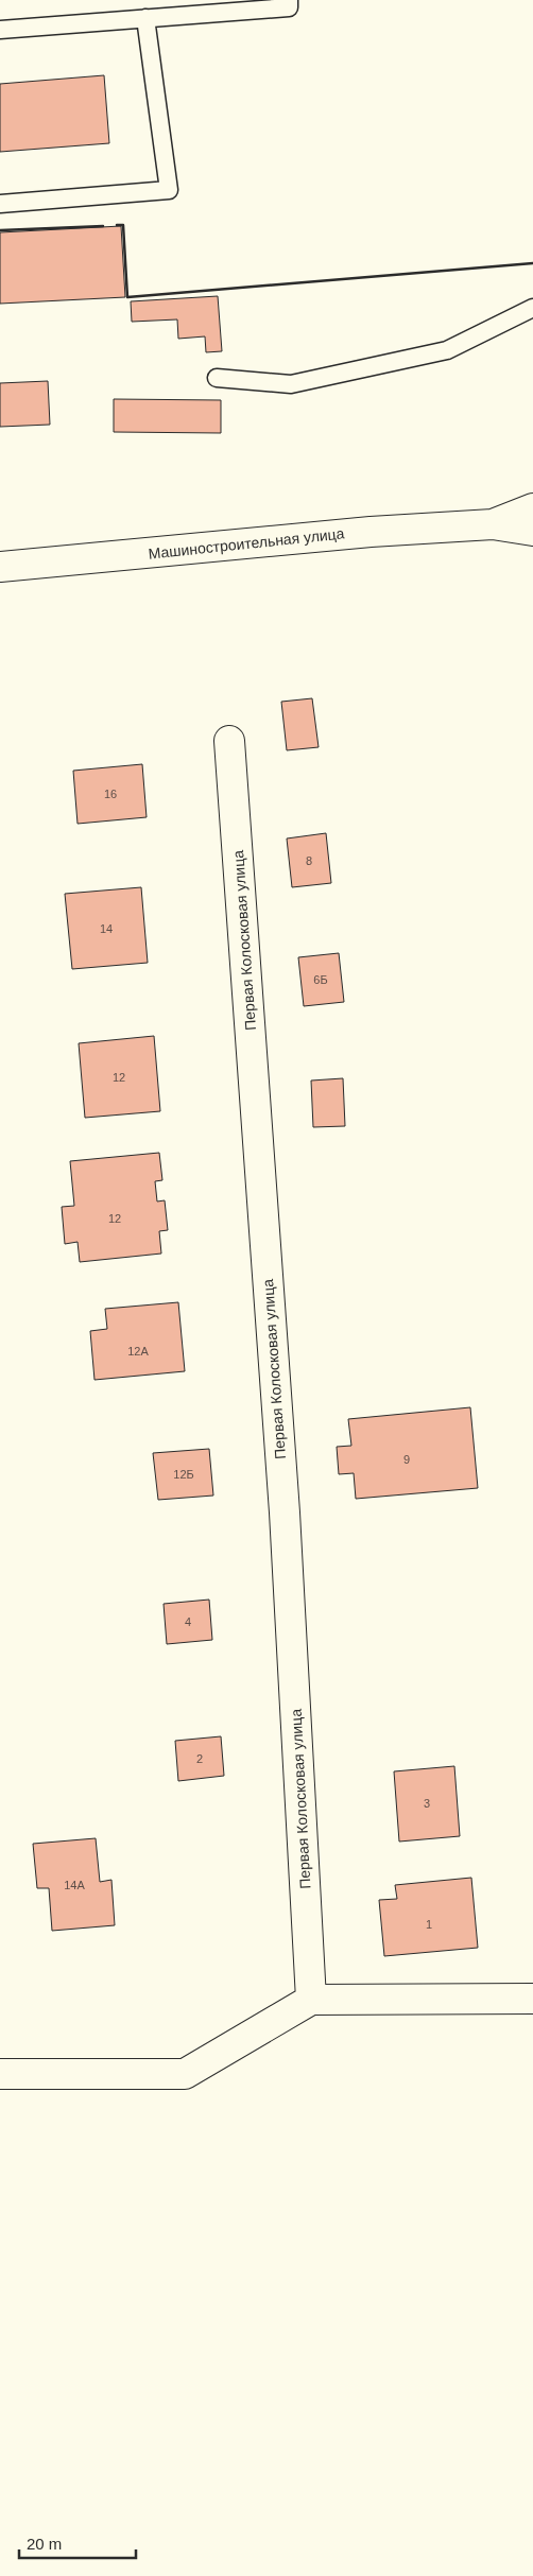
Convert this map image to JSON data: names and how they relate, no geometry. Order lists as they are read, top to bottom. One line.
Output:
{"streets":{"street":["Машиностроительная улица","Первая Колосковая улица"]},"house_numbers":["16","8","14","6Б","12","12","12А","9","12Б","4","2","3","14А","1"],"scale_bar":"20 m"}
